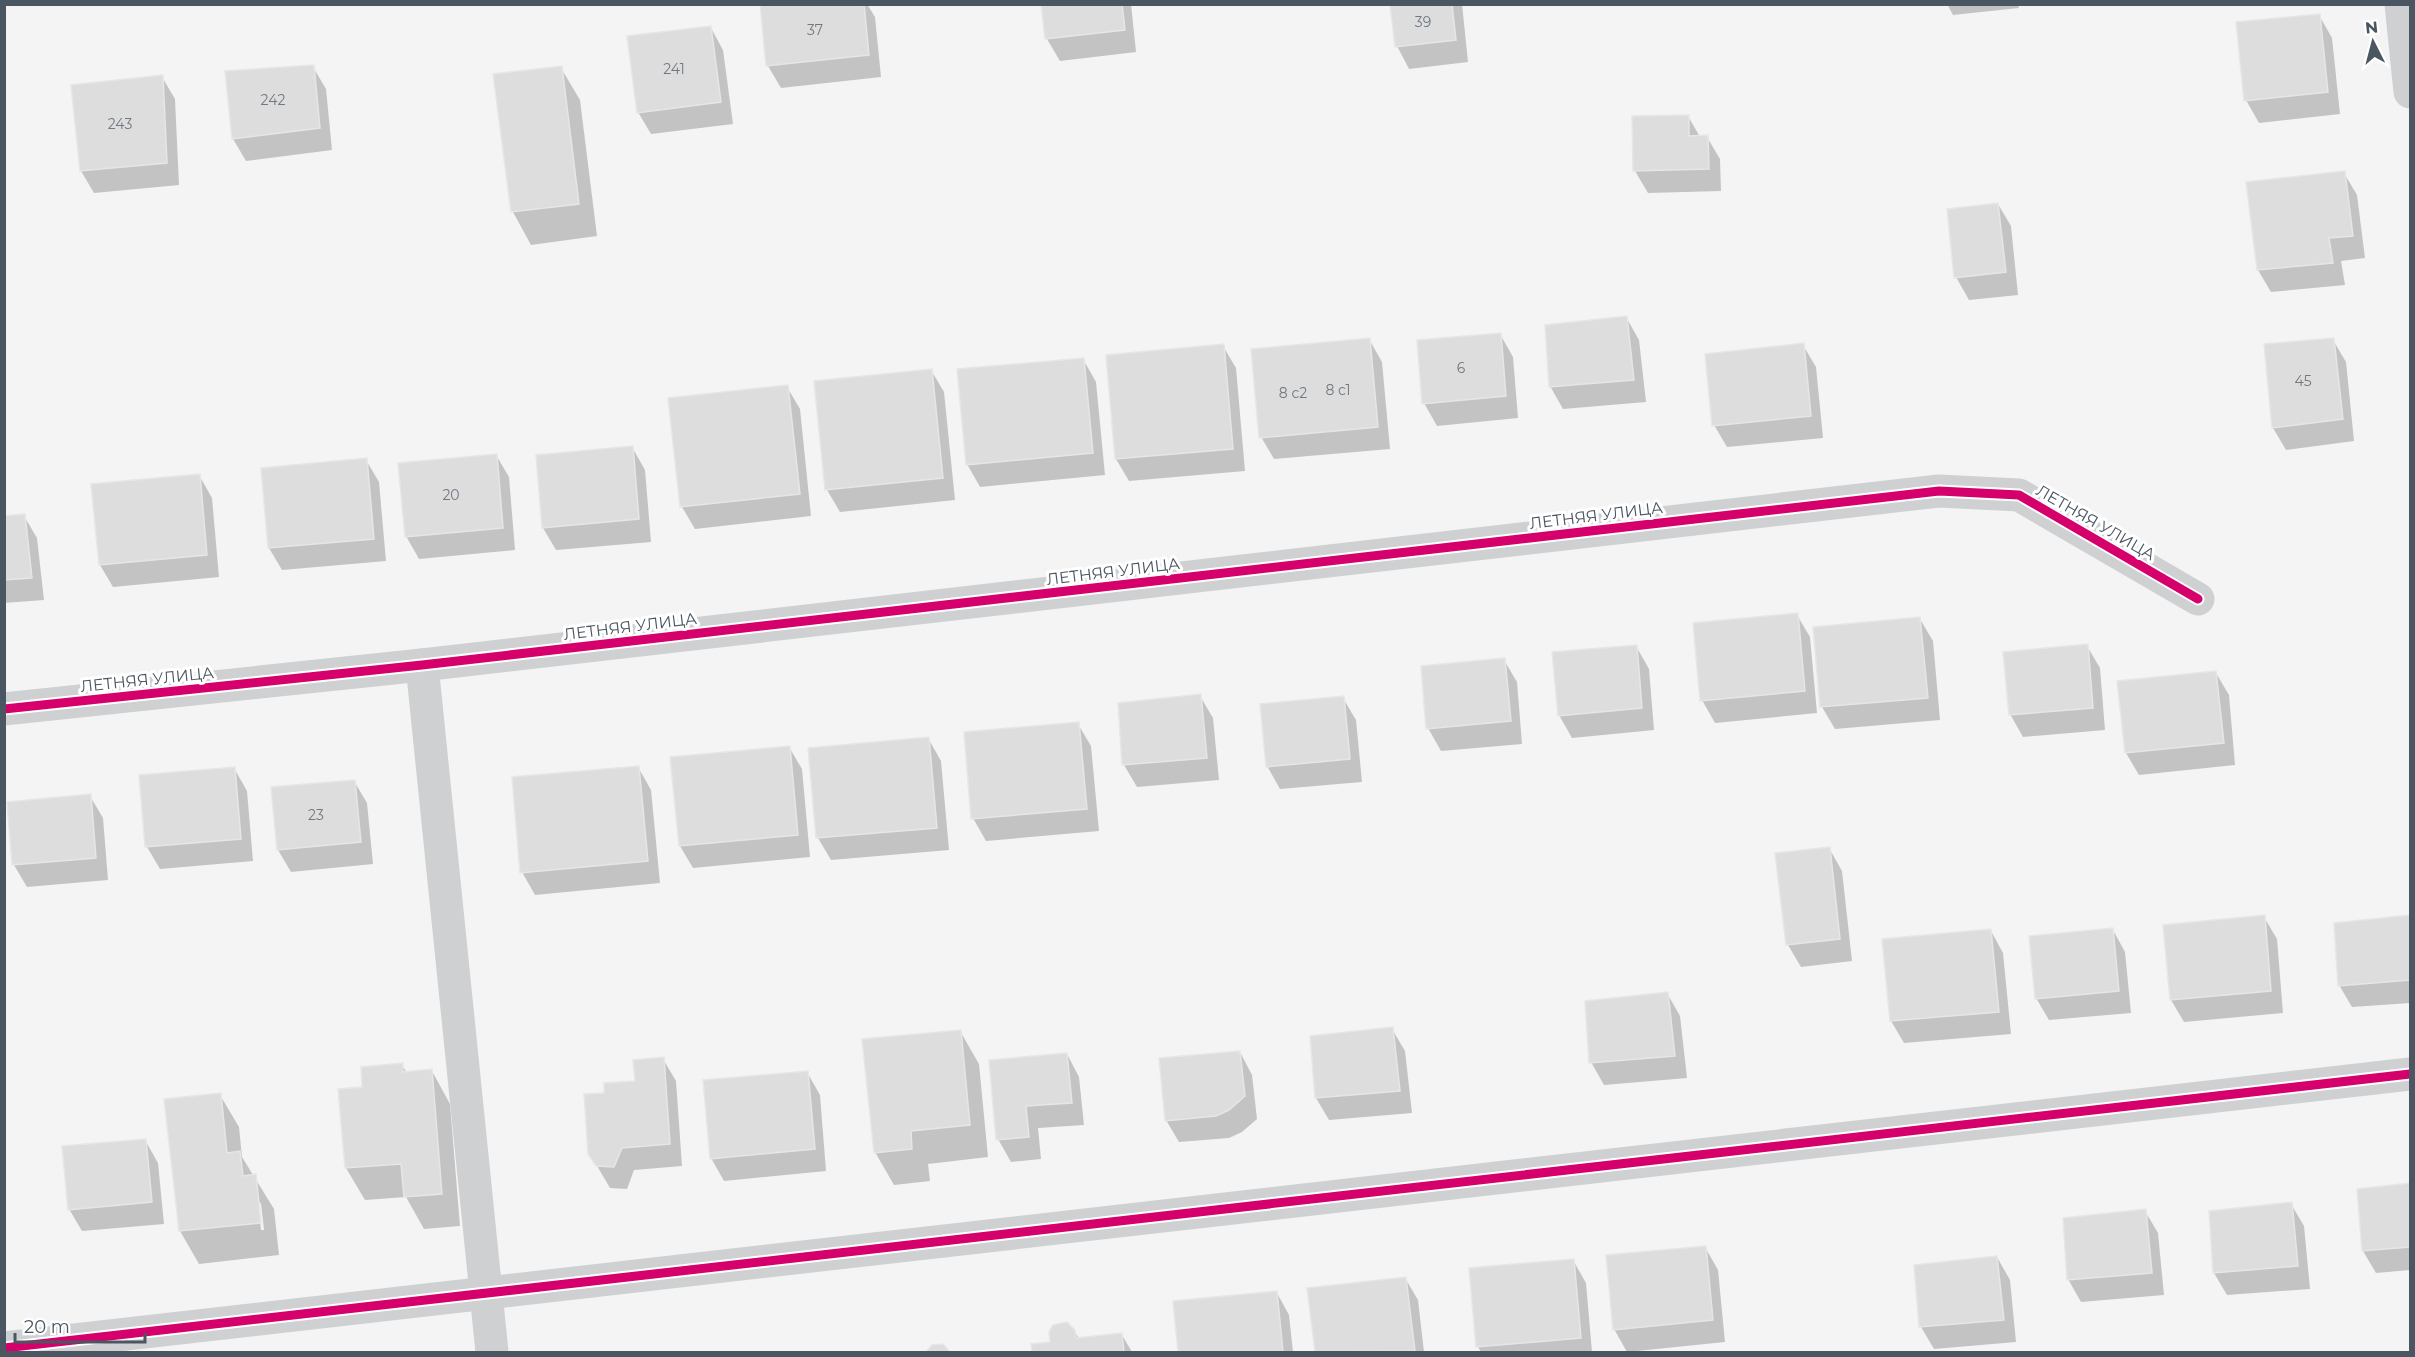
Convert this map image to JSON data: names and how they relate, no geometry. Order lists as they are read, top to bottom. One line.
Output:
{"streets":{"street":["ЛЕТНЯЯ УЛИЦА"]},"house_numbers":["39","37","241","242","243","6","45","8 с1","8 с2","20","23"],"scale_bar":"20 m","north":"top"}
